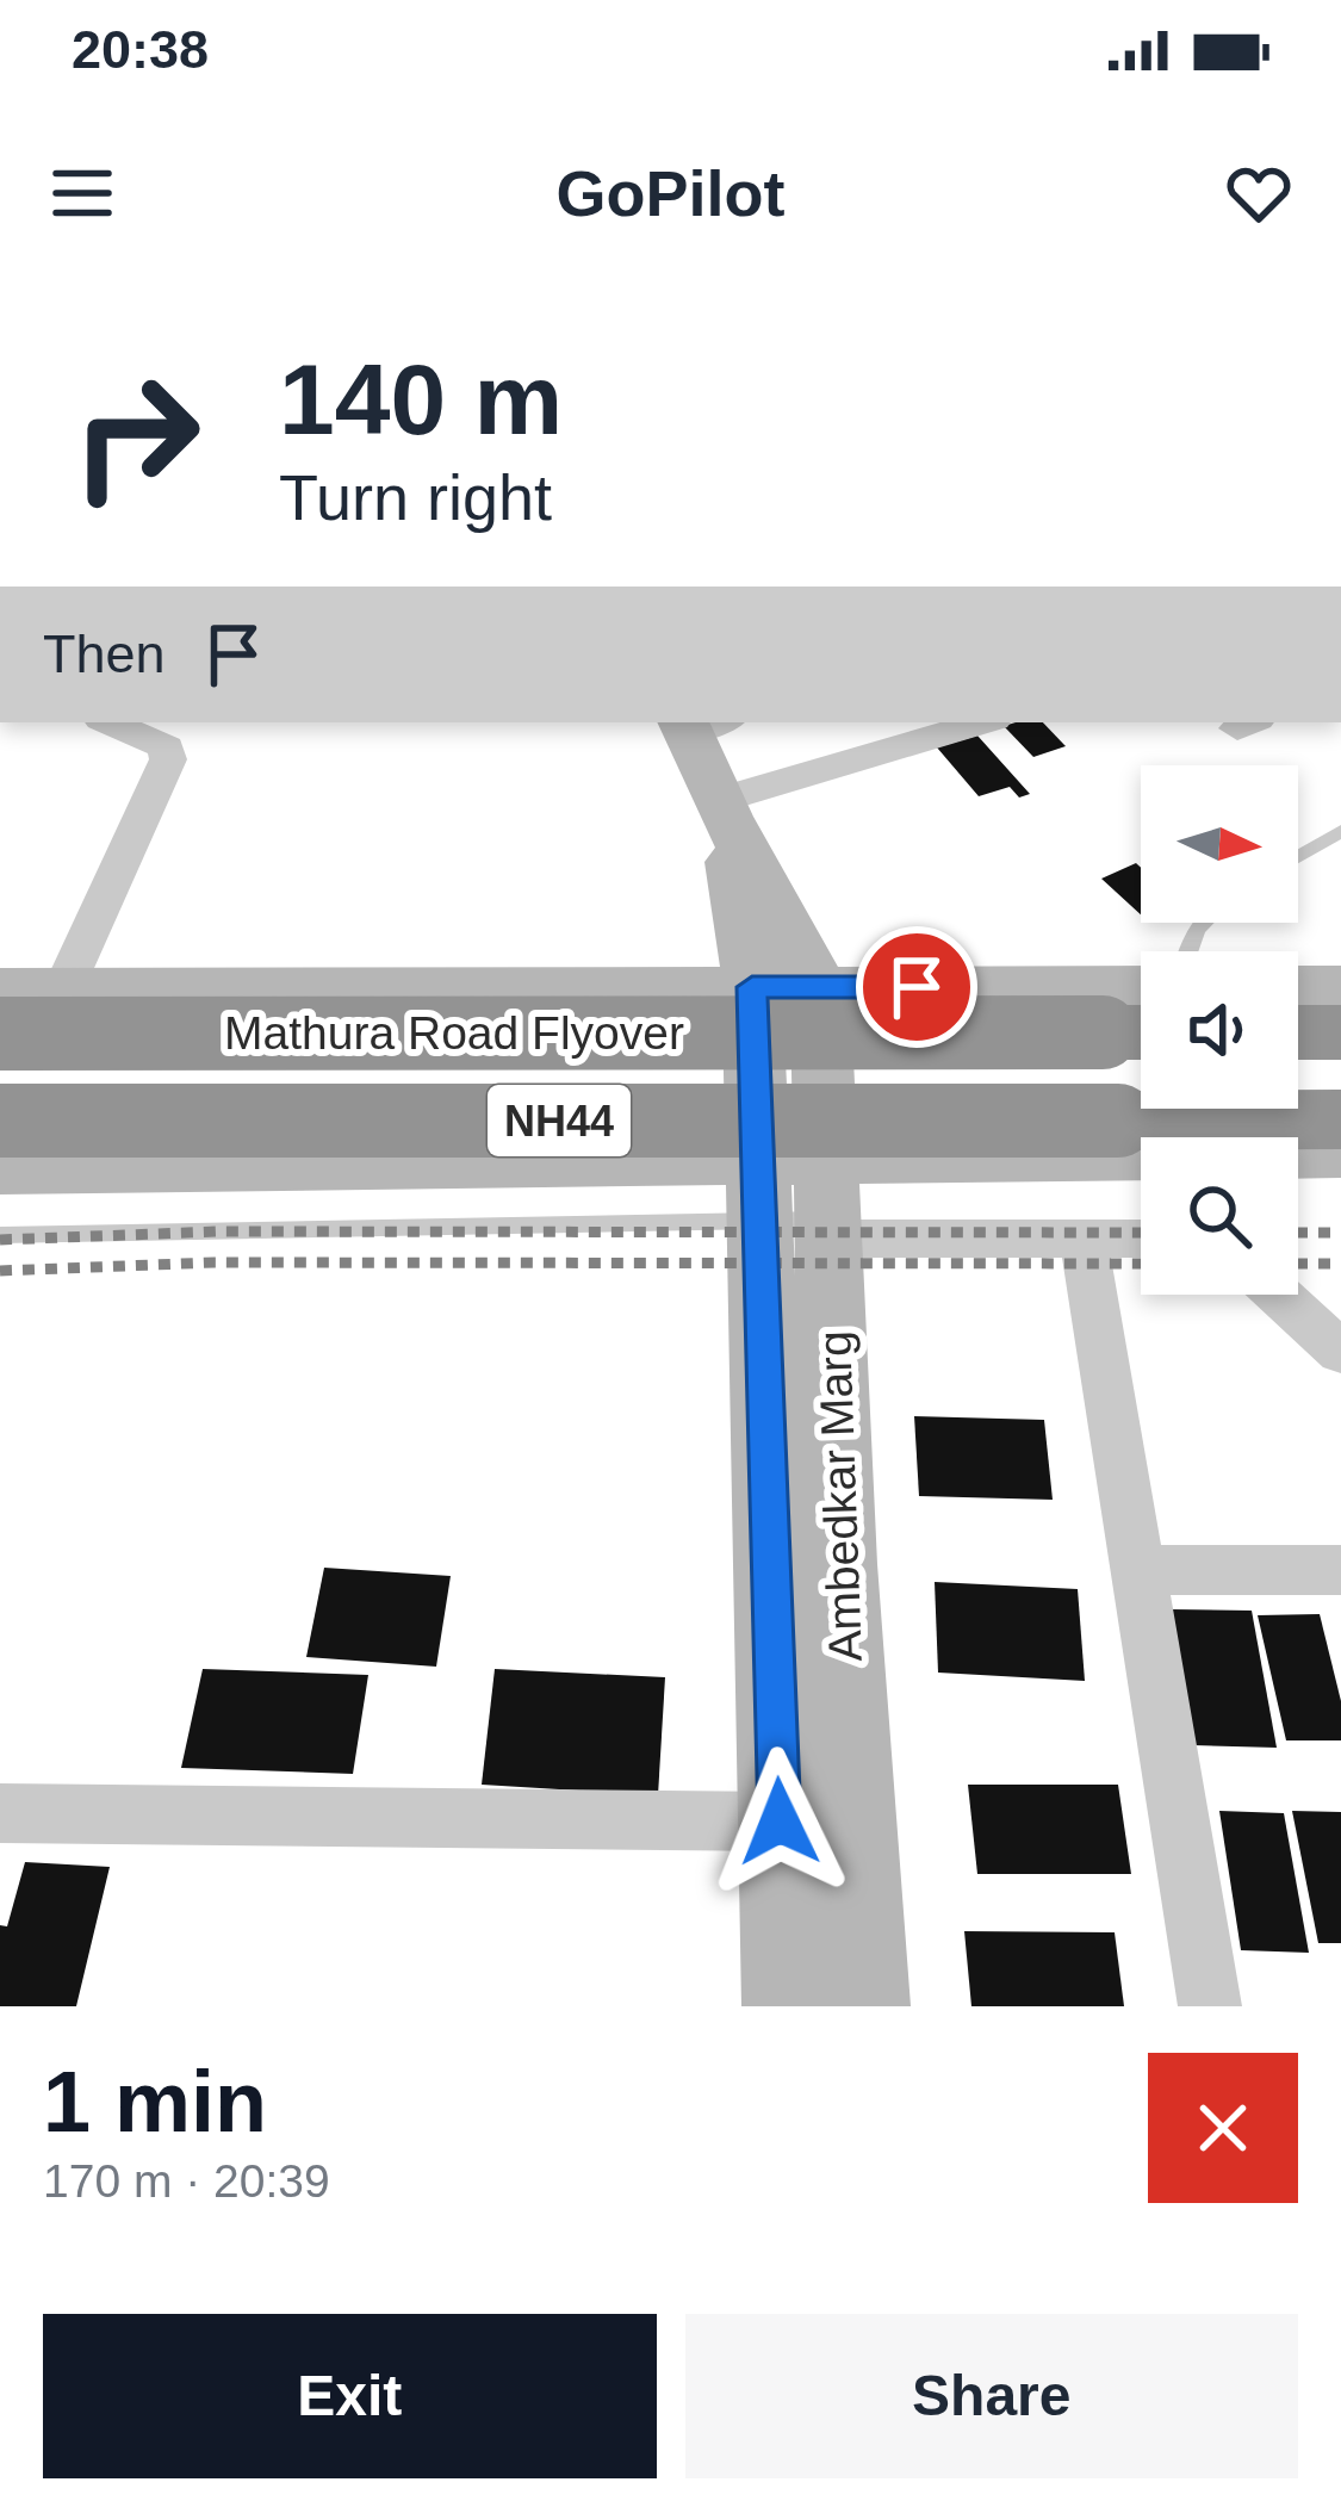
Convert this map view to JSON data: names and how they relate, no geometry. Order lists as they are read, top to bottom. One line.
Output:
{"streets":{"highway":["Mathura Road Flyover","NH44"],"main road":["Ambedkar Marg"]},"north":"right","page":{"status":"20:38","header":"GoPilot","turn":["140 m","Turn right"],"then":"Then","heading":["1 min","170 m · 20:39"],"buttons":["Exit","Share"]}}
